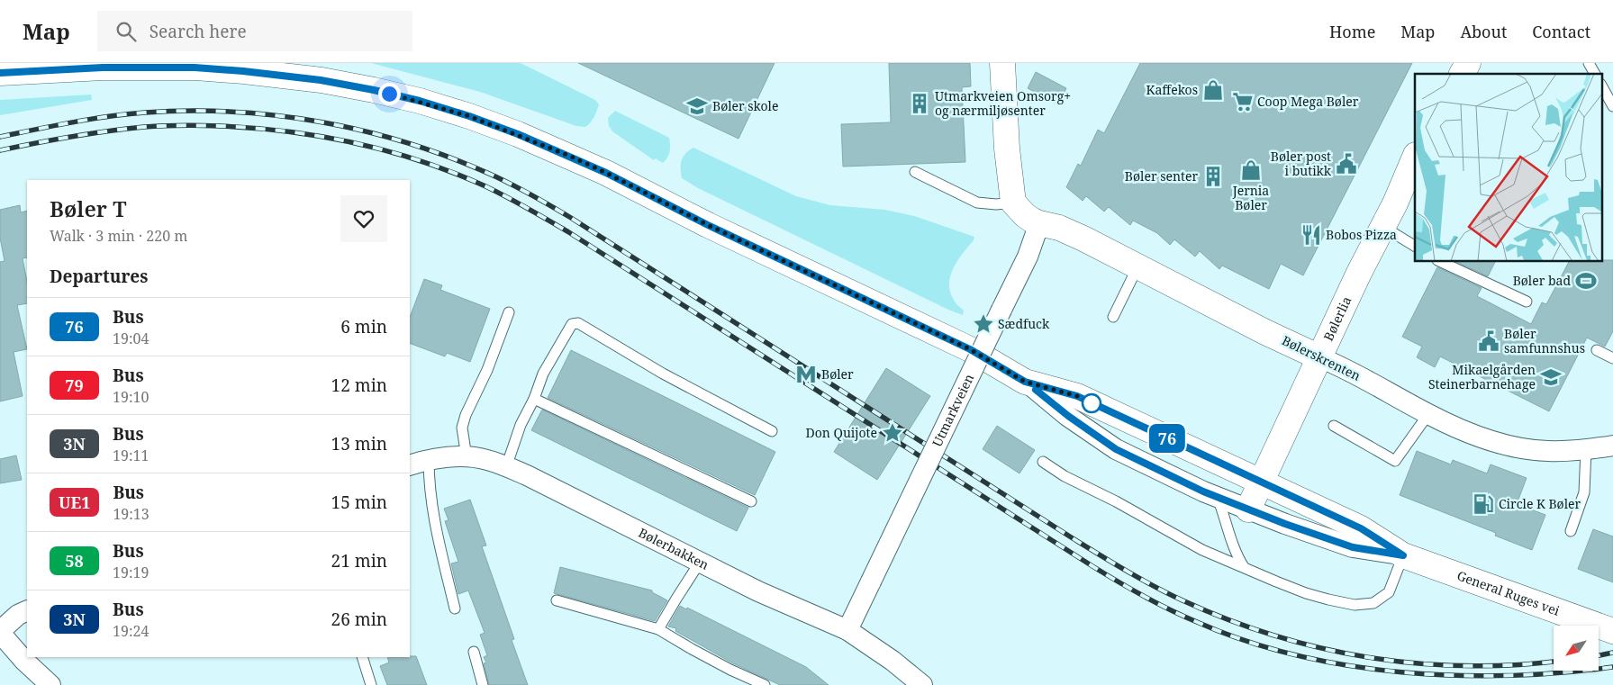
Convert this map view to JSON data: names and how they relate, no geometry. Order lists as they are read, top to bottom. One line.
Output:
{"streets":{"main road":["Bølerlia","Bølerskrenten","General Ruges vei"],"street":["Utmarkveien","Bølerbakken"]},"crossings":[["Bølerlia","Bølerskrenten"],["Bølerlia","General Ruges vei"],["Bølerskrenten","Utmarkveien"],["Utmarkveien","Bølerbakken"]],"places":{"shop":["Kaffekos","Jernia Bøler"],"supermarket":["Coop Mega Bøler"],"building":["Utmarkveien Omsorg+ og nærmiljøsenter","Bøler senter"],"school or university":["Bøler skole","Mikaelgården Steinerbarnehage"],"public building":["Bøler post i butikk","Bøler samfunnshus"],"restaurant":["Bobos Pizza"],"sports":["Bøler bad"],"place":["Sædfuck","Don Quijote"],"metro station":["Bøler"],"fuel station":["Circle K Bøler"]},"lines":["bus line 76"],"north":"bottom left","page":{"header":"Map","search":"Search here","nav":["Home","Map","About","Contact"],"on_map":"76","heading":[["Bøler T","Walk · 3 min · 220 m"],"Departures"],"list":[{"mark":"76","name":"Bus","note":"19:04","value":"6 min"},{"mark":"79","name":"Bus","note":"19:10","value":"12 min"},{"mark":"3N","name":"Bus","note":"19:11","value":"13 min"},{"mark":"UE1","name":"Bus","note":"19:13","value":"15 min"},{"mark":"58","name":"Bus","note":"19:19","value":"21 min"},{"mark":"3N","name":"Bus","note":"19:24","value":"26 min"}]}}
